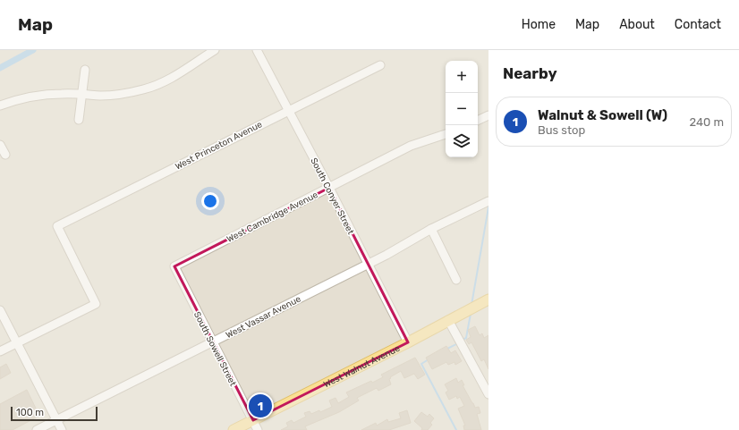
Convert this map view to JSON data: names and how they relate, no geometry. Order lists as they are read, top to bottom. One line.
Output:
{"streets":{"main road":["West Walnut Avenue"],"street":["West Princeton Avenue","South Conyer Street","West Cambridge Avenue","West Vassar Avenue","South Sowell Street"]},"crossings":[["West Princeton Avenue","South Conyer Street"],["South Conyer Street","West Cambridge Avenue"],["South Conyer Street","West Vassar Avenue"],["South Conyer Street","West Walnut Avenue"],["West Cambridge Avenue","South Sowell Street"],["West Vassar Avenue","South Sowell Street"],["South Sowell Street","West Walnut Avenue"]],"scale_bar":"100 m","page":{"header":"Map","nav":["Home","Map","About","Contact"],"heading":"Nearby","map_buttons":["+","−"],"list":[{"mark":"1","name":"Walnut & Sowell (W)","note":"Bus stop","value":"240 m"}],"pins":"1","scale":"100 m"}}
